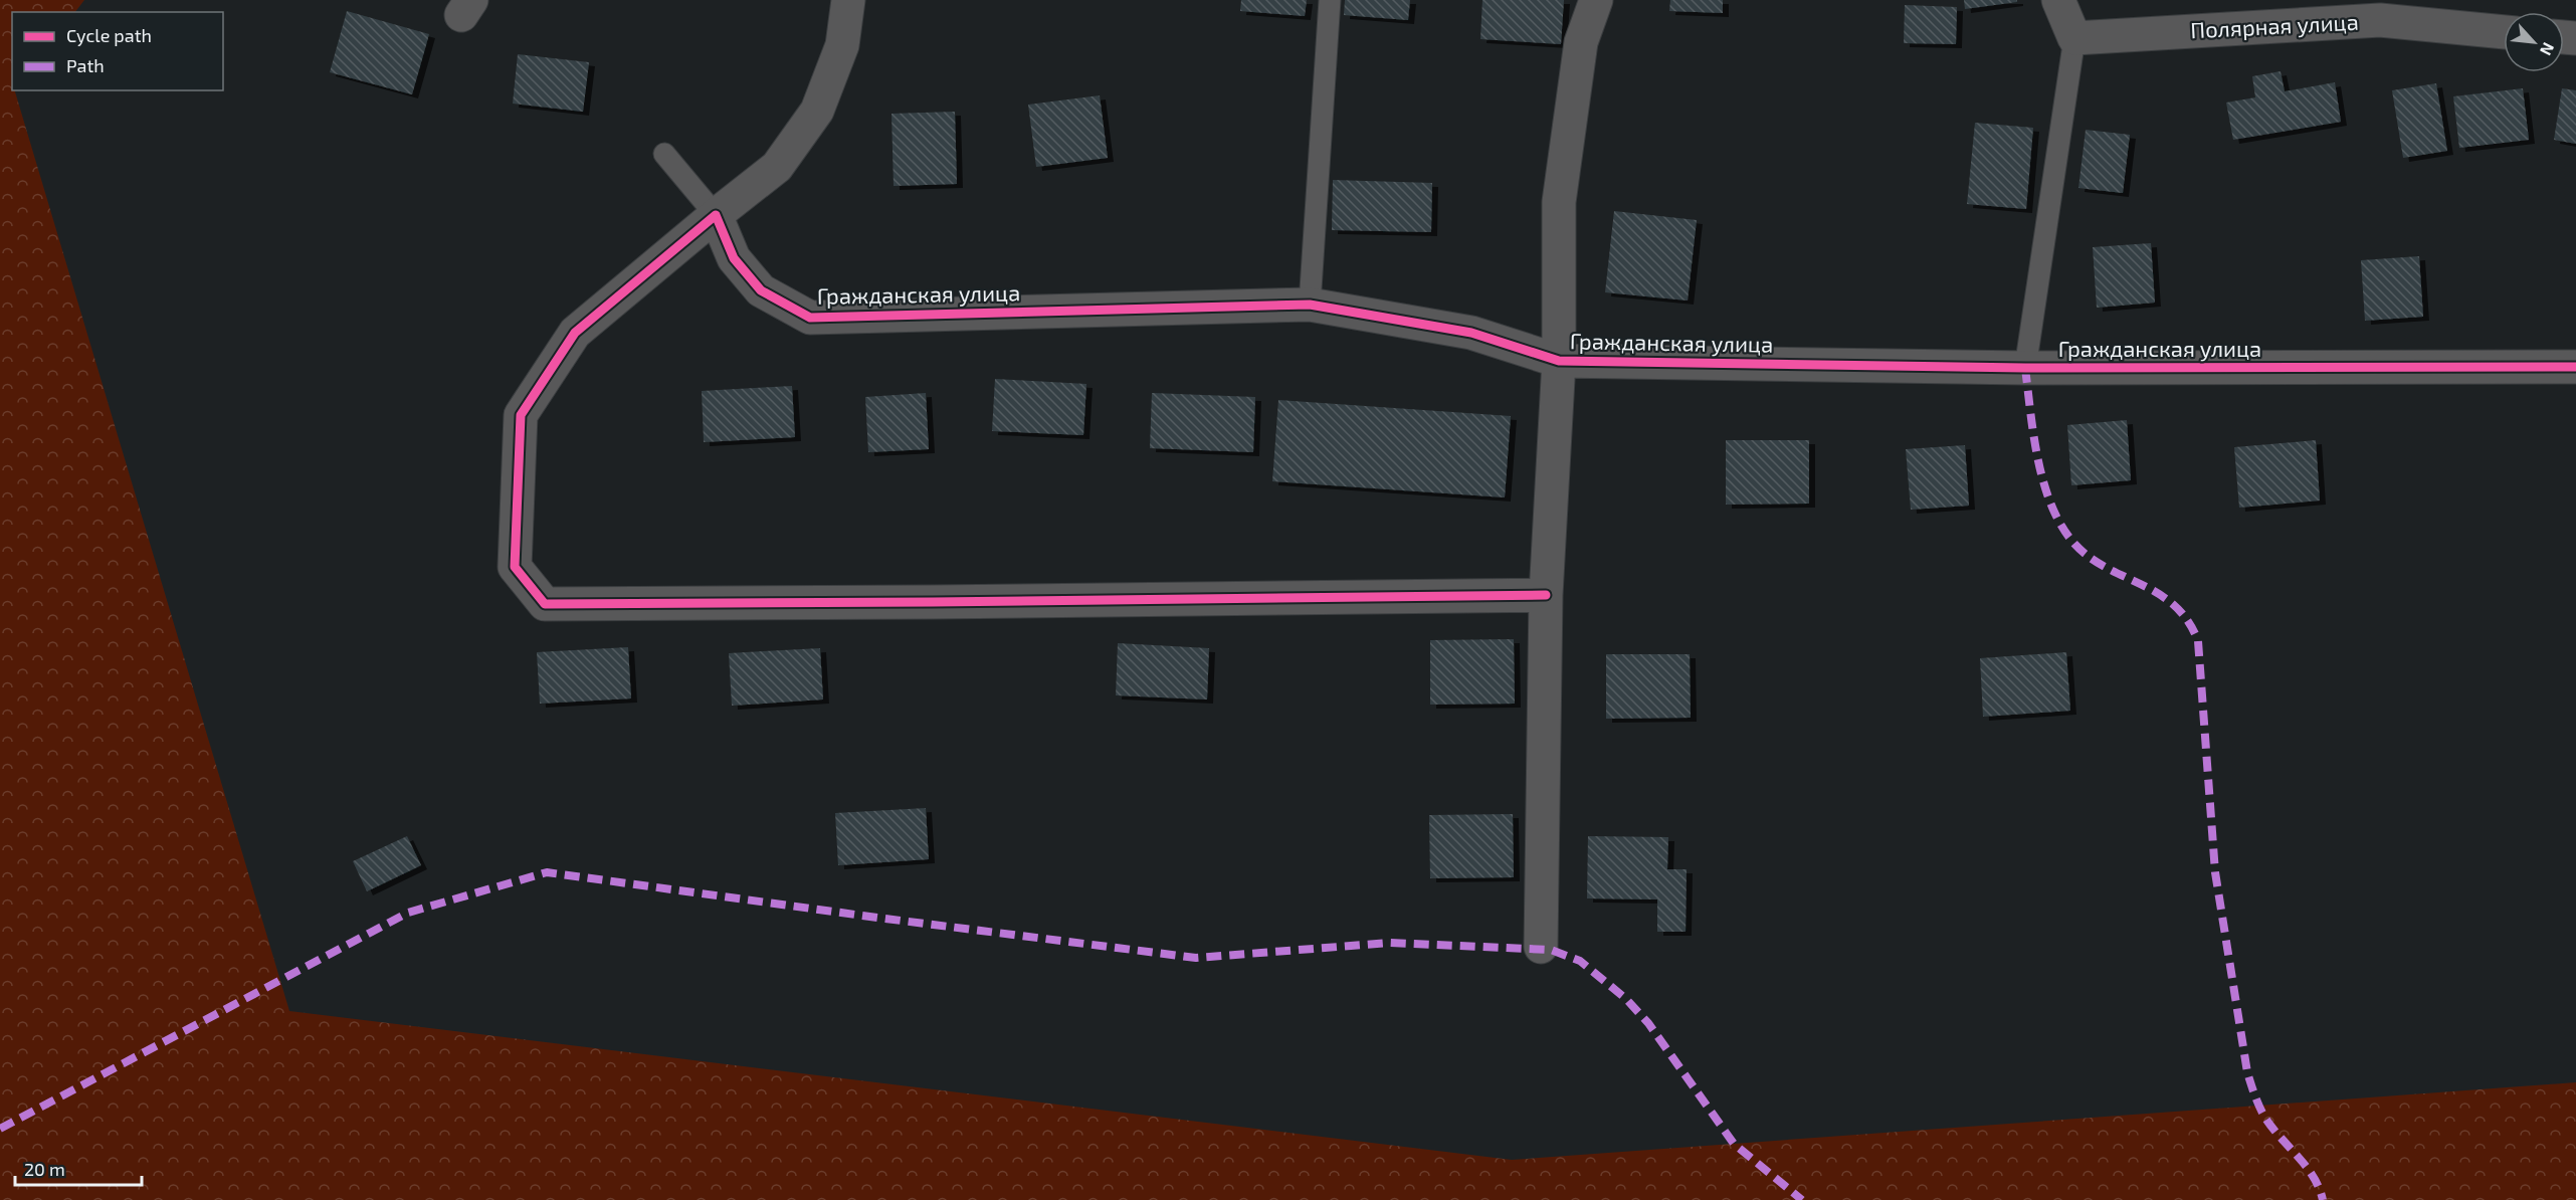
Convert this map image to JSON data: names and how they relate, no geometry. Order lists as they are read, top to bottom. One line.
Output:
{"streets":{"street":["Полярная улица","Гражданская улица"]},"legend":["Cycle path","Path"],"scale_bar":"20 m","north":"bottom right"}
